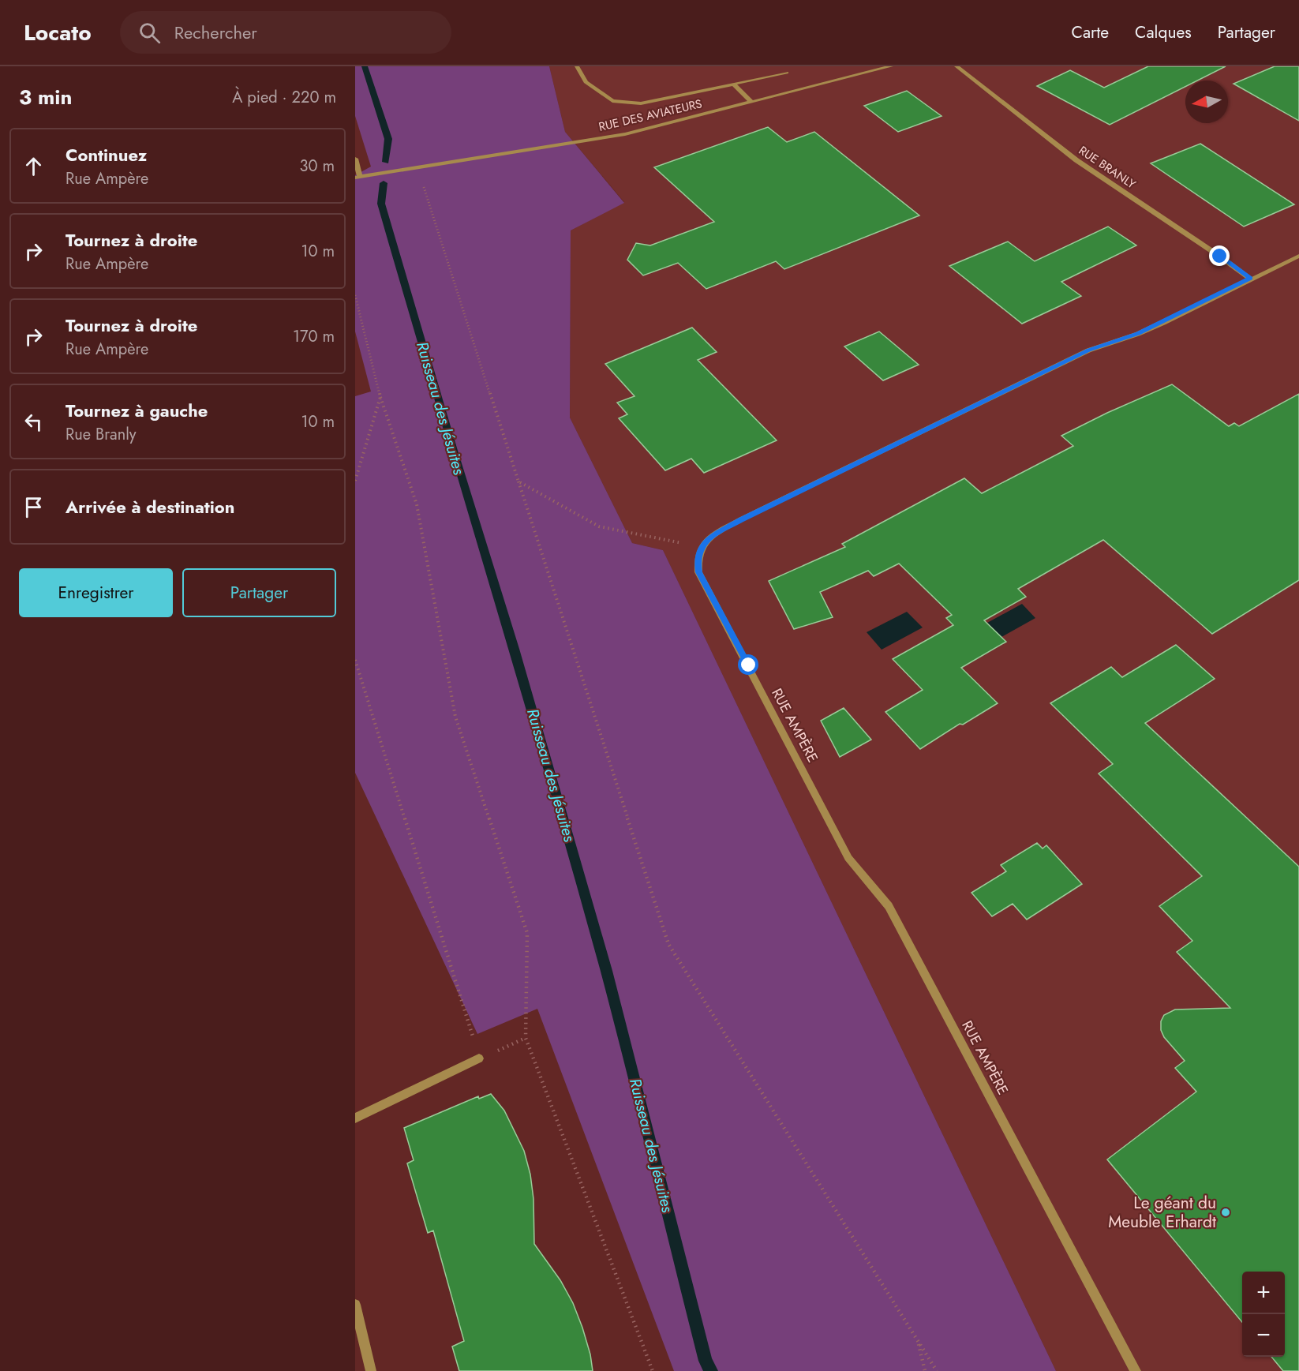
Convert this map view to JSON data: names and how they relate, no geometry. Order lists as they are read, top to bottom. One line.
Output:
{"streets":{"street":["RUE DES AVIATEURS","RUE BRANLY","RUE AMPÈRE"]},"water":["Ruisseau des Jésuites"],"places":["Le géant du Meuble Erhardt"],"north":"left","page":{"header":"Locato","search":"Rechercher","nav":["Carte","Calques","Partager"],"heading":["3 min","À pied · 220 m"],"list":[["Continuez","Rue Ampère","30 m"],["Tournez à droite","Rue Ampère","10 m"],["Tournez à droite","Rue Ampère","170 m"],["Tournez à gauche","Rue Branly","10 m"],"Arrivée à destination"],"buttons":["Enregistrer","Partager"],"map_buttons":["+","−"]}}
